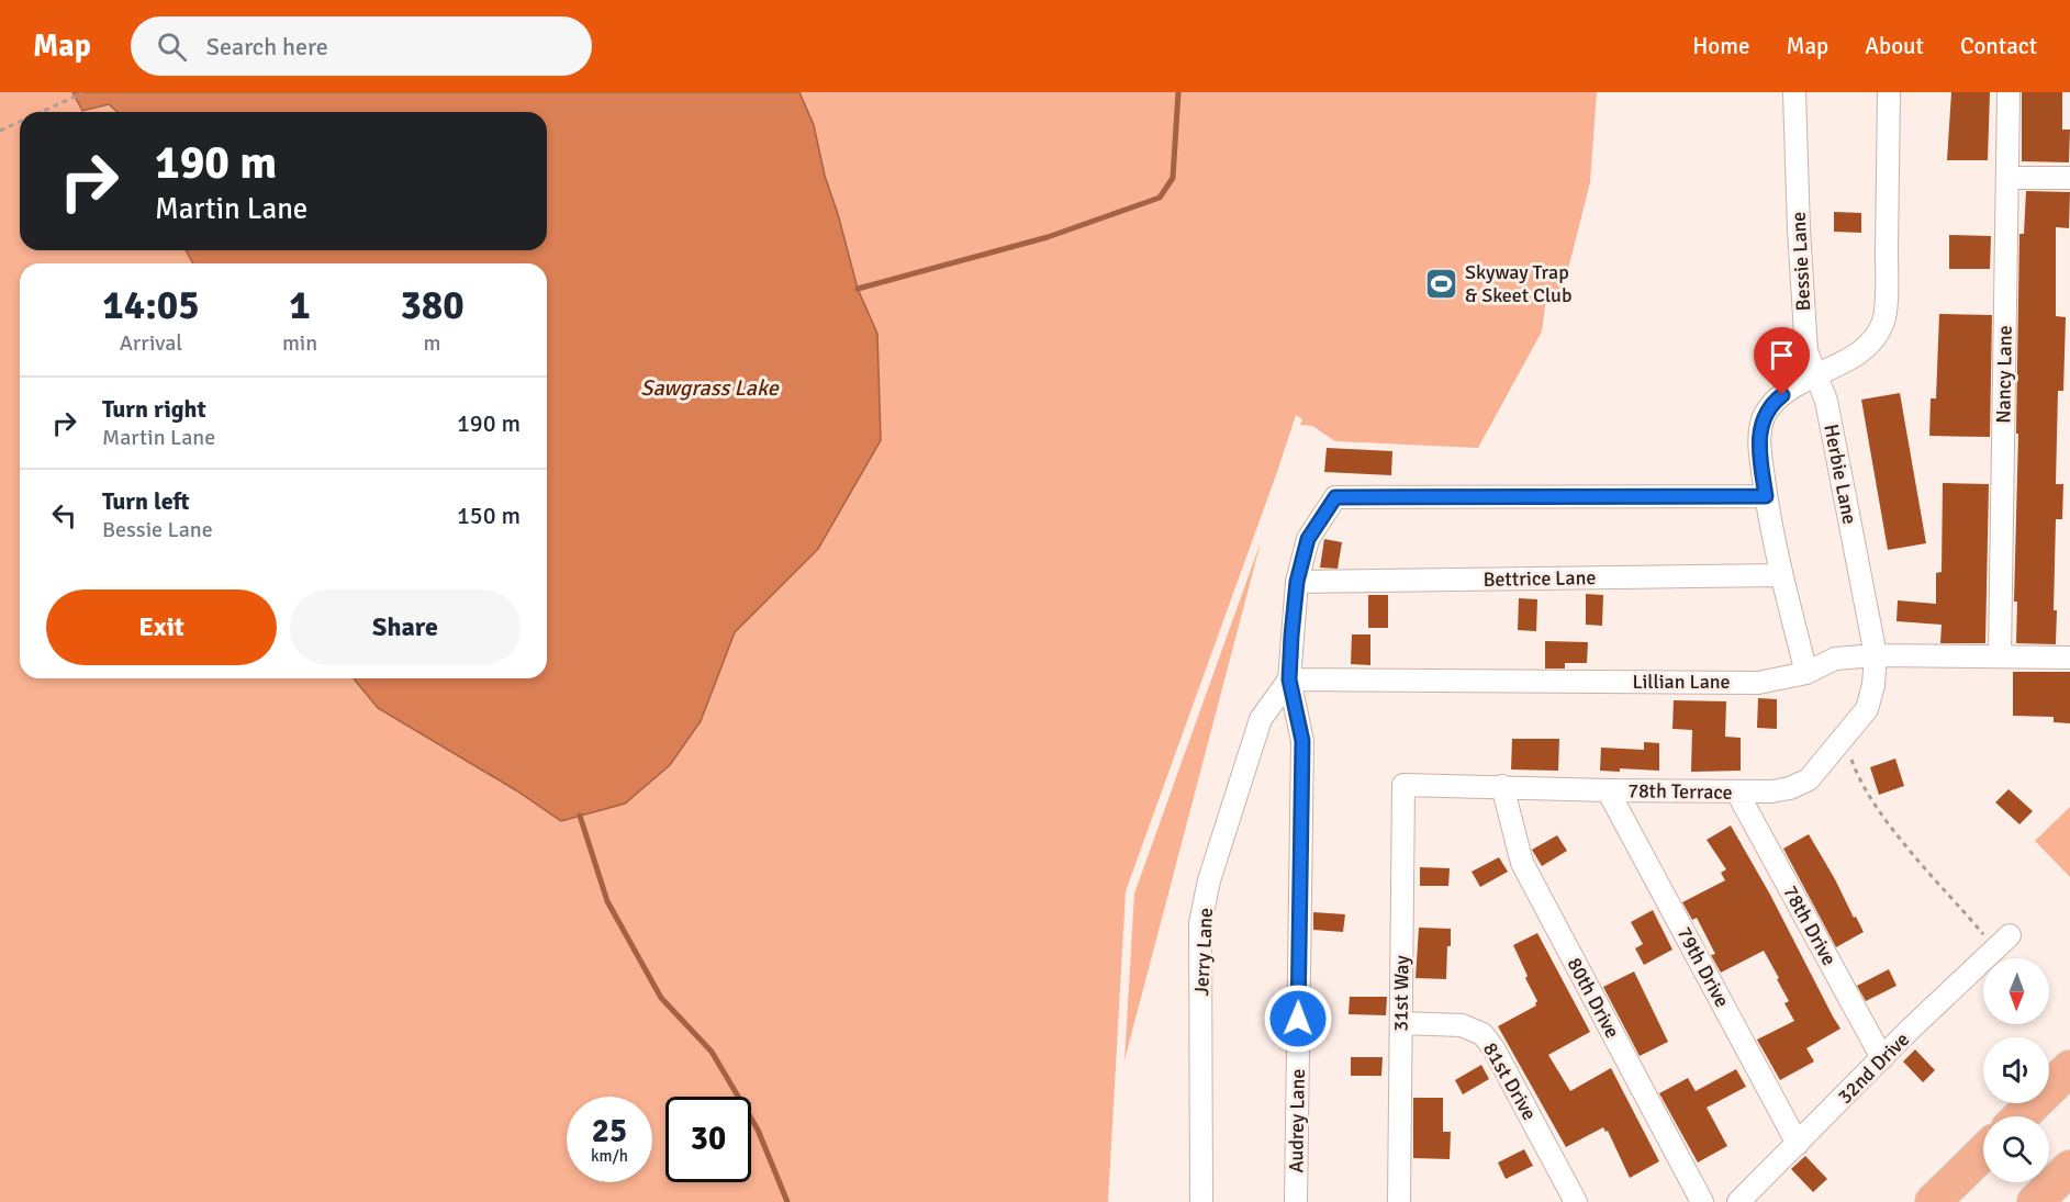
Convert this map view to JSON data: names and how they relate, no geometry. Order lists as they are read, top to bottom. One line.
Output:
{"streets":{"street":["Bessie Lane","Nancy Lane","Herbie Lane","Bettrice Lane","Lillian Lane","78th Terrace","78th Drive","Jerry Lane","79th Drive","31st Way","80th Drive","32nd Drive","81st Drive","Audrey Lane"]},"crossings":[["Bessie Lane","Herbie Lane"],["Nancy Lane","Lillian Lane"],["Herbie Lane","Lillian Lane"],["Herbie Lane","78th Terrace"],["Bettrice Lane","Audrey Lane"],["Lillian Lane","78th Terrace"],["Lillian Lane","Jerry Lane"],["Lillian Lane","Audrey Lane"],["78th Terrace","78th Drive"],["78th Terrace","79th Drive"],["78th Terrace","31st Way"],["78th Terrace","80th Drive"],["78th Drive","32nd Drive"],["Jerry Lane","Audrey Lane"],["79th Drive","32nd Drive"],["31st Way","81st Drive"]],"water":["Sawgrass Lake"],"places":{"sports":["Skyway Trap & Skeet Club"]},"north":"bottom","page":{"header":"Map","search":"Search here","nav":["Home","Map","About","Contact"],"turn":["190 m","Martin Lane"],"eta":["14:05","Arrival","1","min","380","m"],"list":[{"name":"Turn right","note":"Martin Lane","value":"190 m"},{"name":"Turn left","note":"Bessie Lane","value":"150 m"}],"buttons":["Exit","Share"],"speed":"25 km/h","limit":"30"}}
